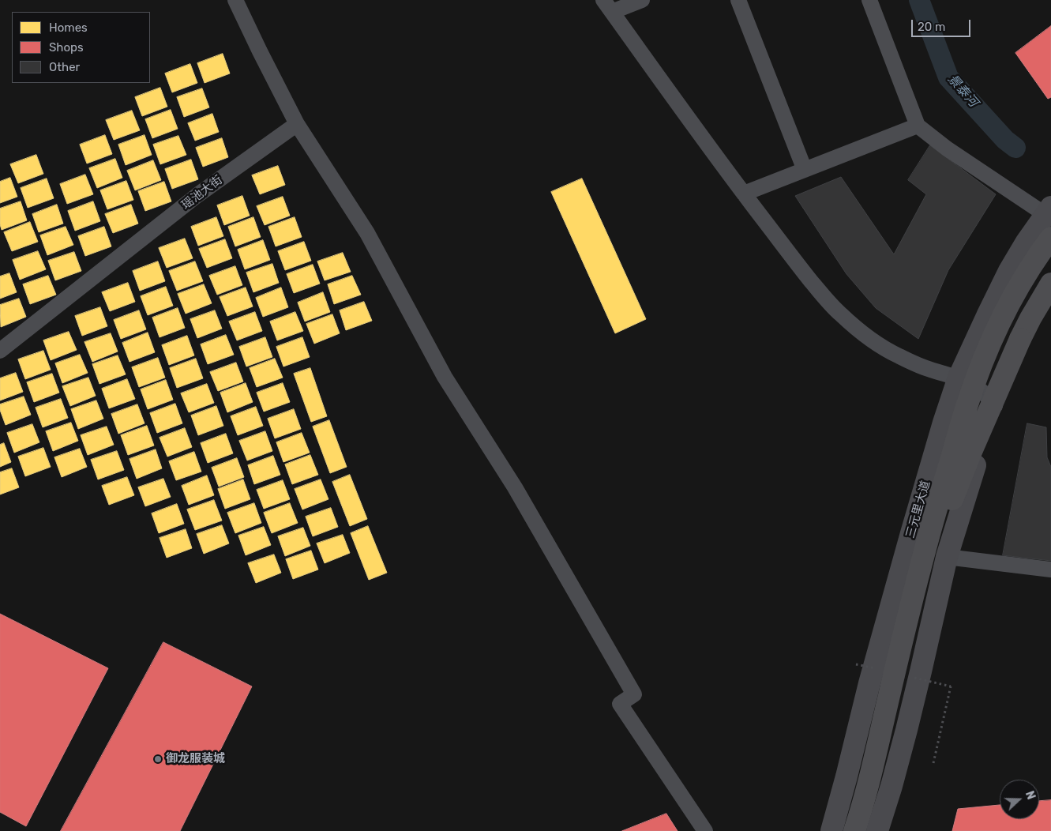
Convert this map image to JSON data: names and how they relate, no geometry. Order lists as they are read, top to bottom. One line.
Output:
{"streets":{"main road":["三元里大道"],"street":["瑶池大街"]},"water":["景泰河"],"places":["御龙服装城"],"legend":["Homes","Shops","Other"],"scale_bar":"20 m","north":"right"}
